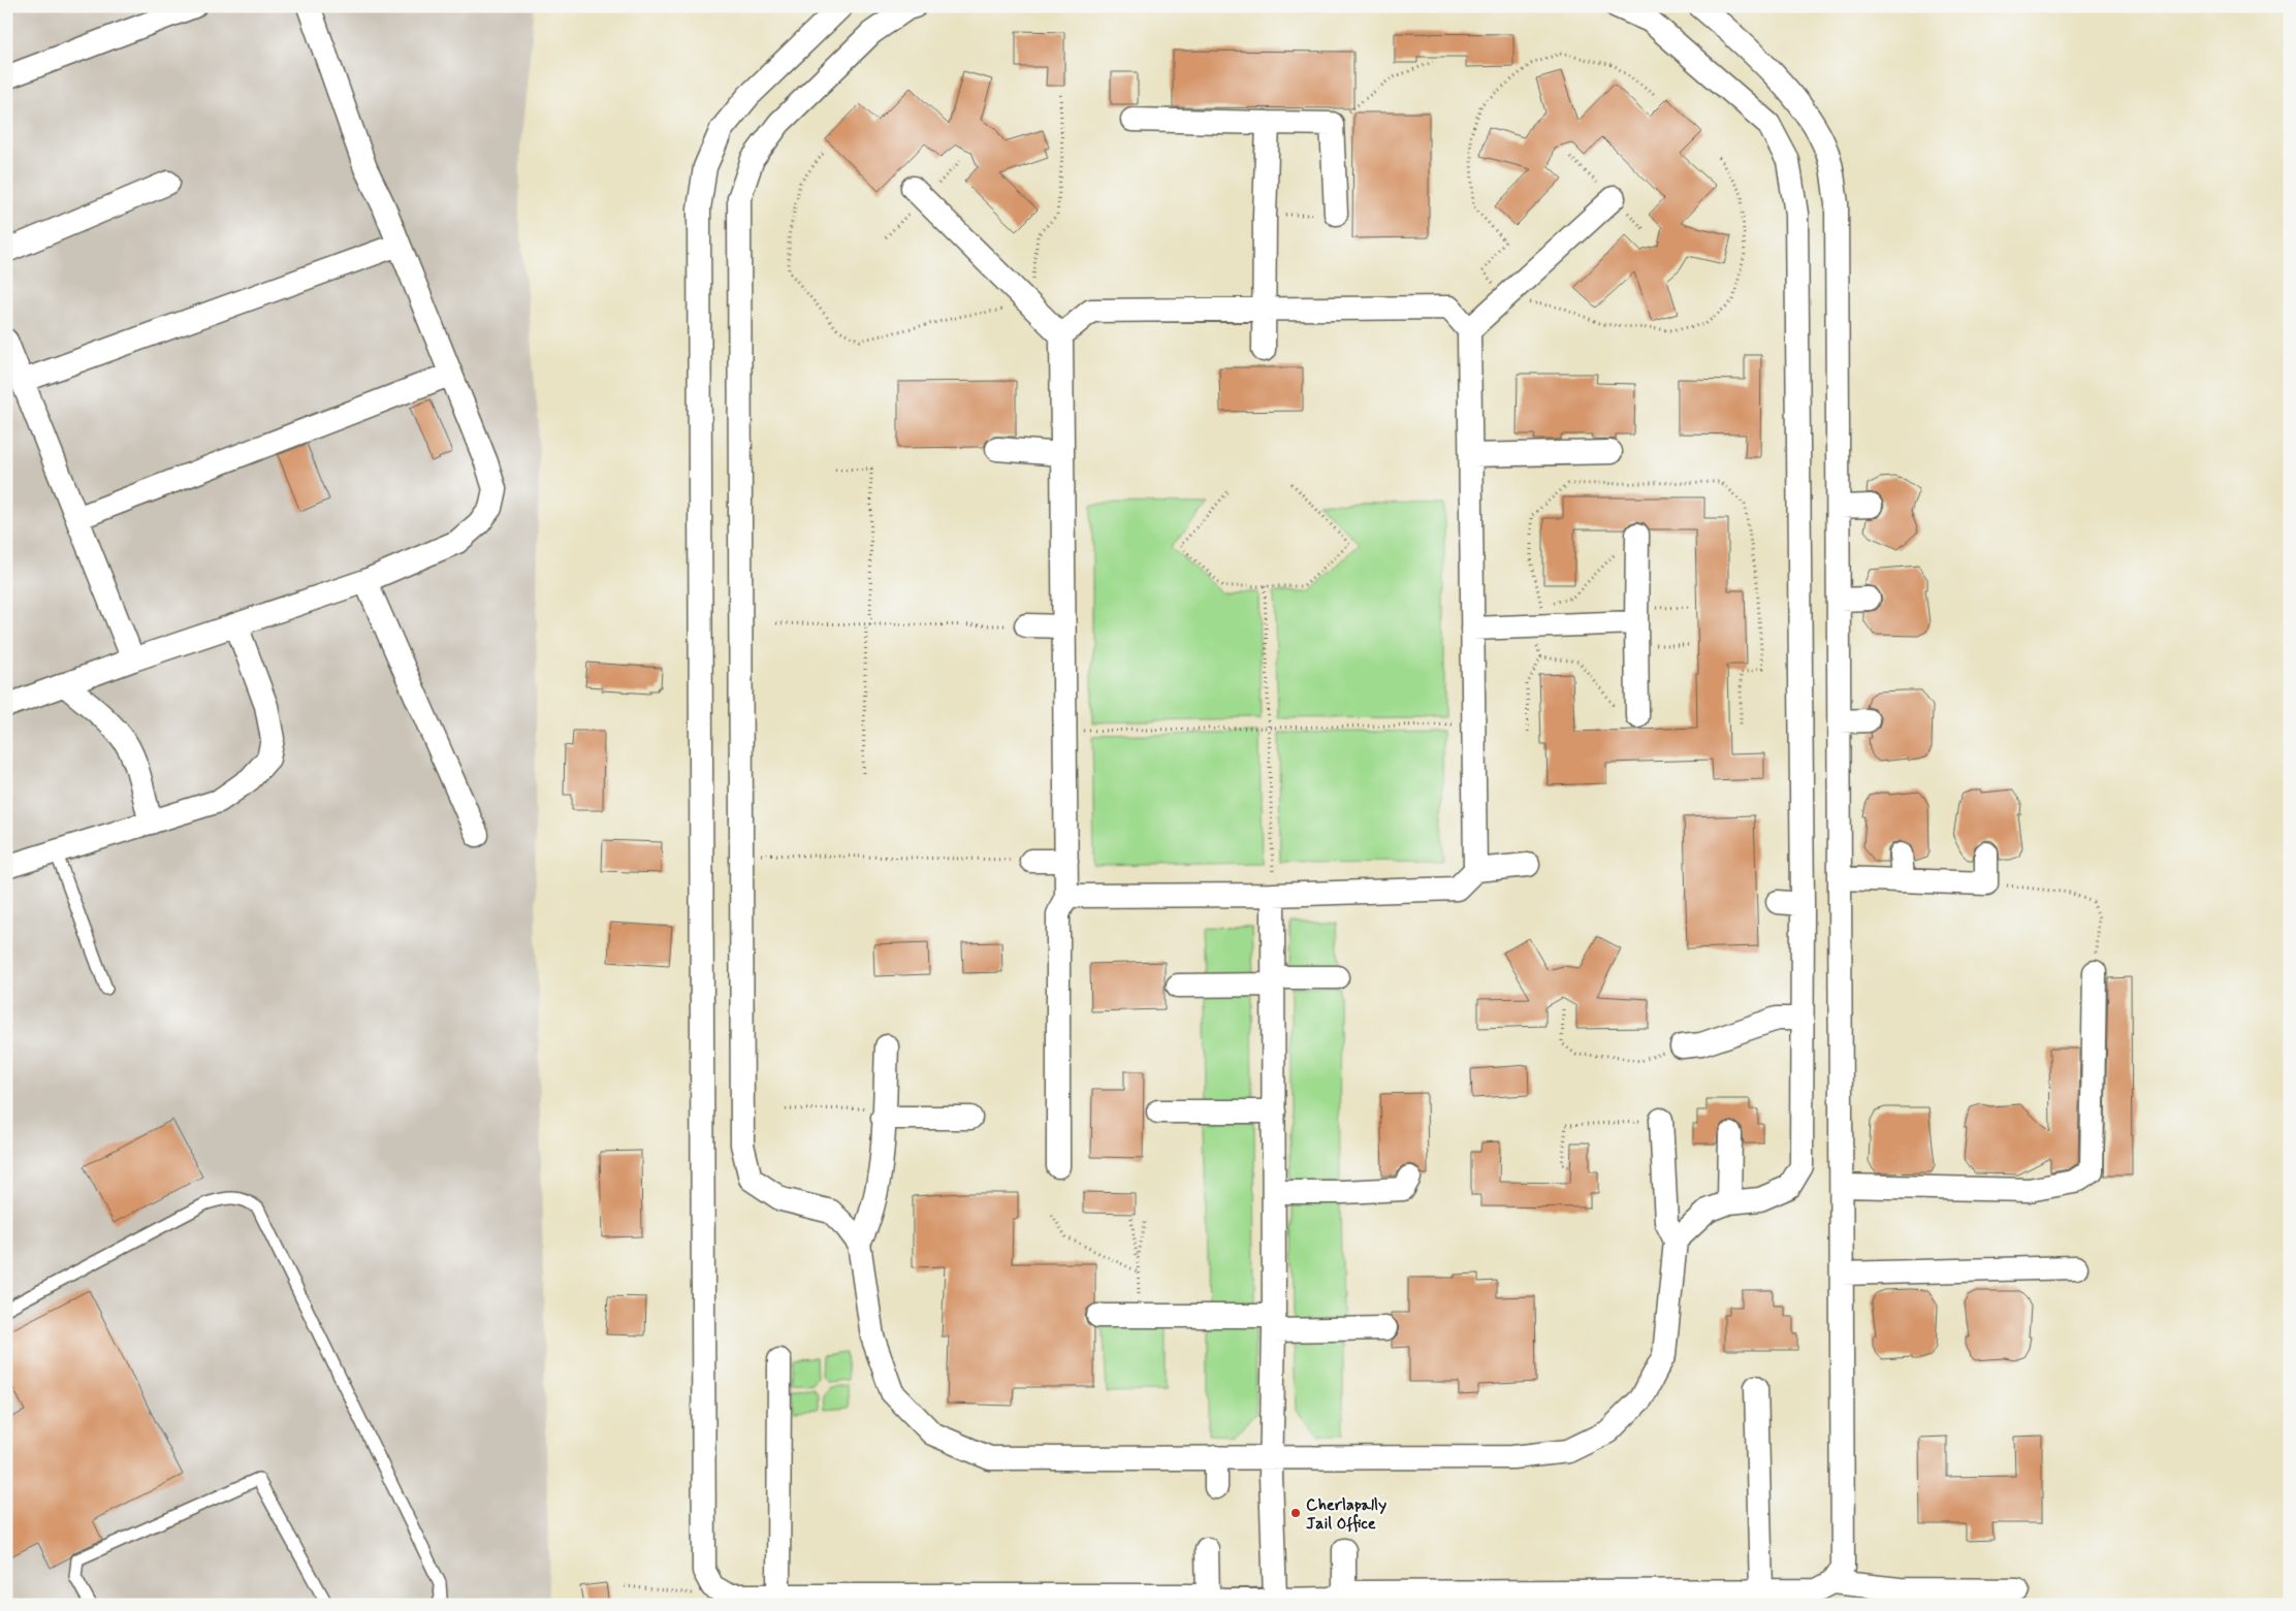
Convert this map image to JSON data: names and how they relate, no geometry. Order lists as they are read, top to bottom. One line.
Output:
{"places":["Cherlapally Jail Office"]}
